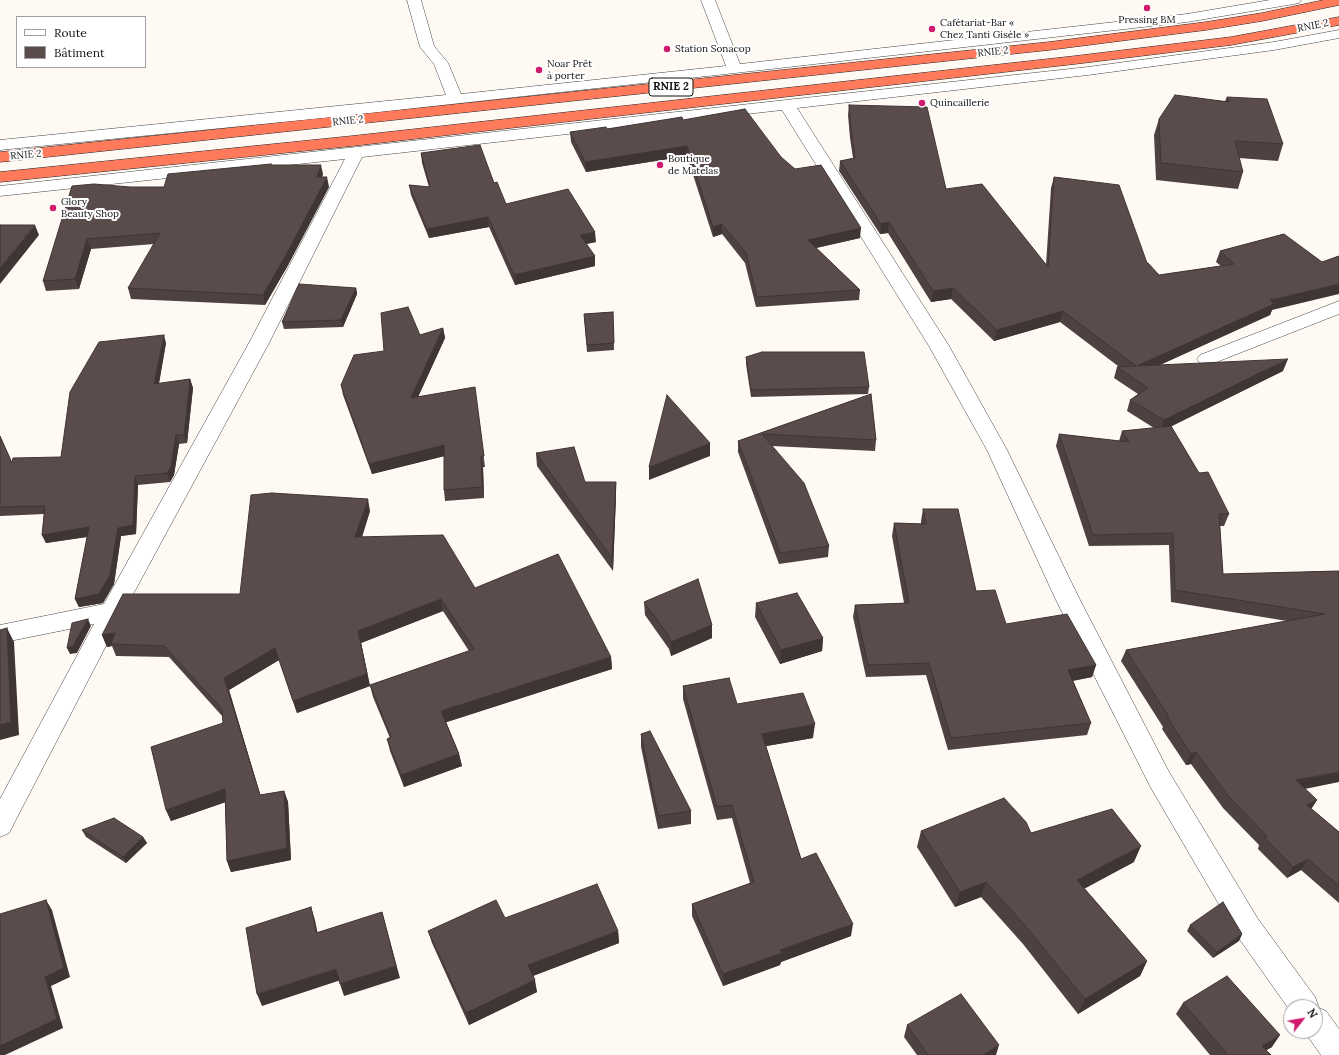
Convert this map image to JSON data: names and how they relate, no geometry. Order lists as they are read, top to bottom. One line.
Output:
{"streets":{"highway":["RNIE 2"]},"places":["Pressing BM","Cafétariat-Bar « Chez Tanti Gisèle »","Station Sonacop","Noar Prêt à porter","Quincaillerie","Boutique de Matelas","Glory Beauty Shop"],"legend":["Route","Bâtiment"],"north":"top right"}
